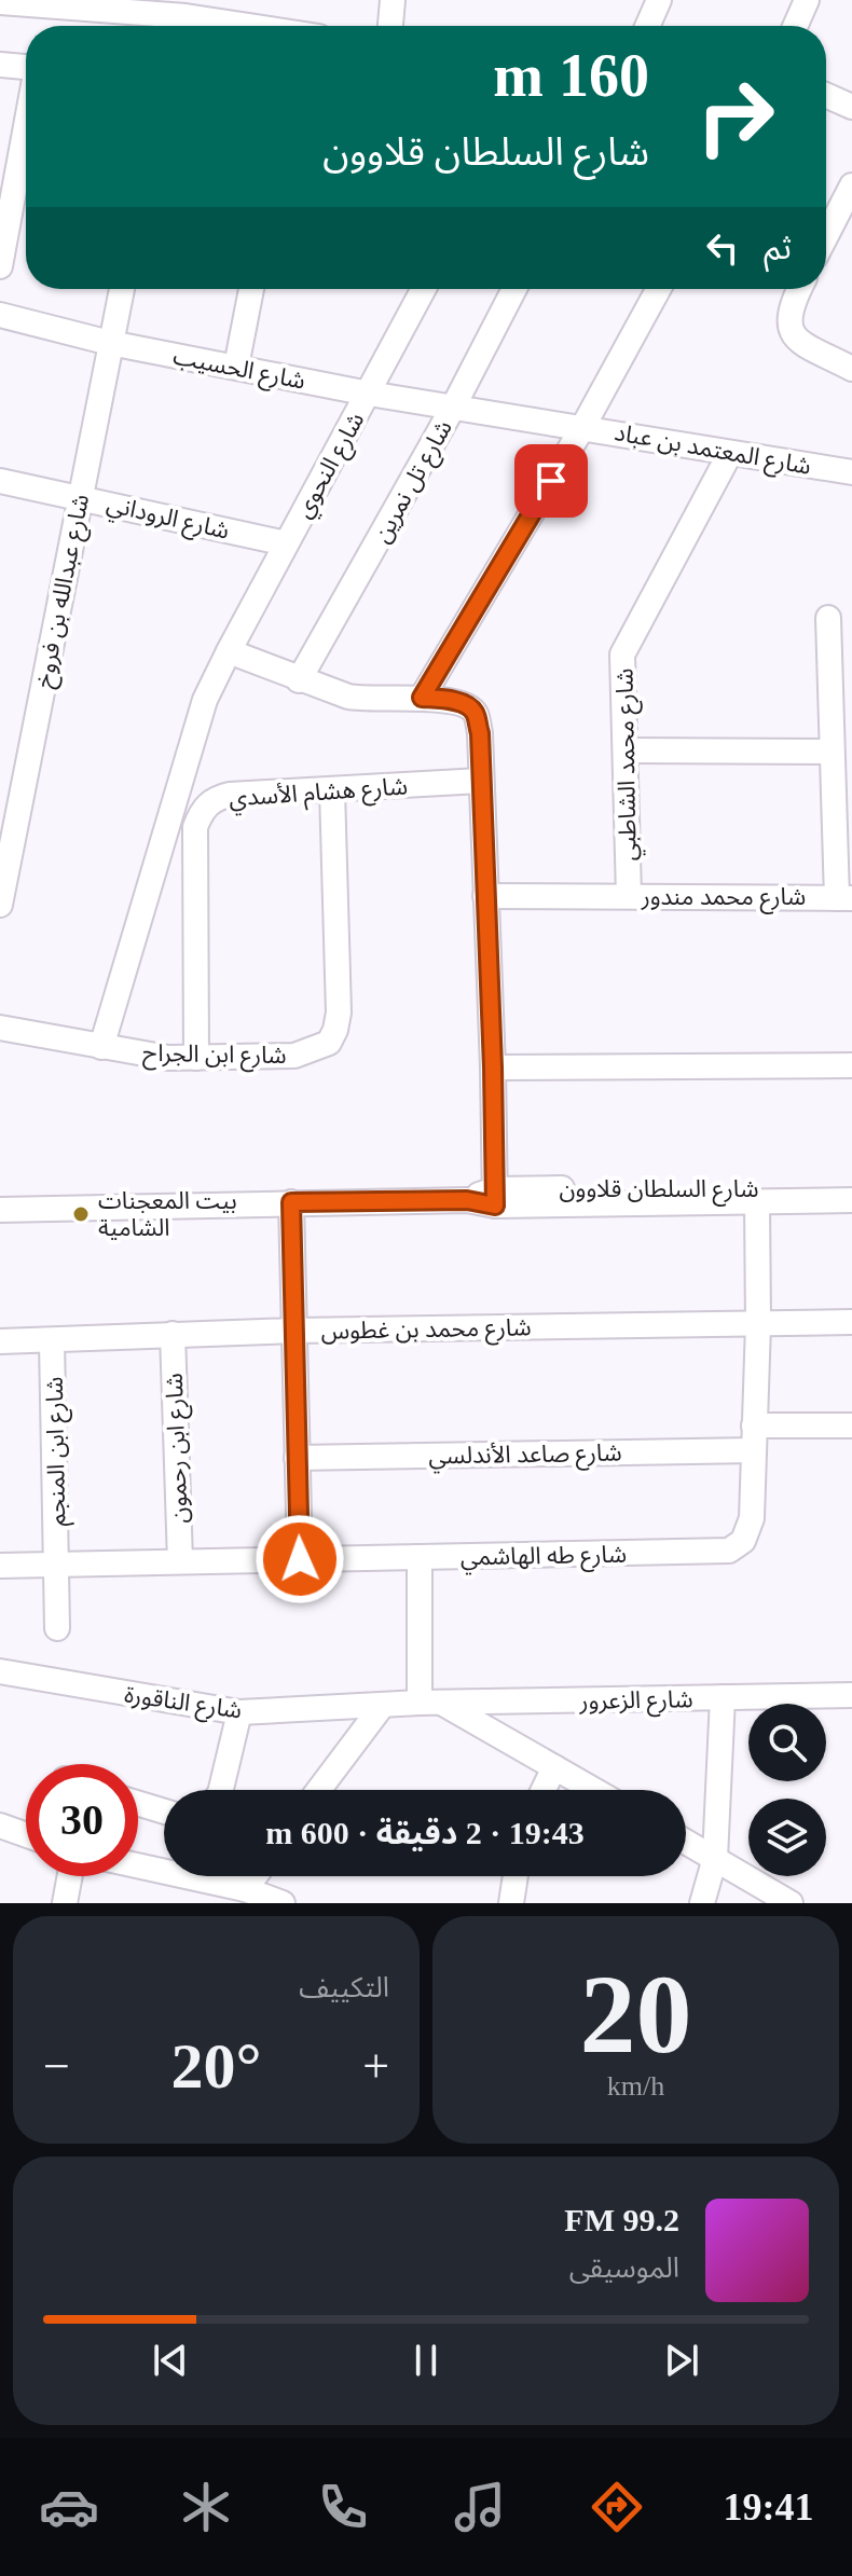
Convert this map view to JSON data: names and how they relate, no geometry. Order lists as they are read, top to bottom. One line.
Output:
{"streets":{"street":["شارع الحسيب","شارع المعتمد بن عباد","شارع النحوي","شارع تل نمرين","شارع الروداني","شارع عبدالله بن فروخ","شارع محمد الشاطبي","شارع هشام الأسدي","شارع محمد مندور","شارع ابن الجراح","شارع السلطان قلاوون","شارع محمد بن غطوس","شارع ابن رحمون","شارع ابن المنجم","شارع صاعد الأندلسي","شارع طه الهاشمي","شارع الزعرور","شارع الناقورة"]},"crossings":[["شارع الحسيب","شارع المعتمد بن عباد"],["شارع الحسيب","شارع النحوي"],["شارع الحسيب","شارع عبدالله بن فروخ"],["شارع المعتمد بن عباد","شارع النحوي"],["شارع المعتمد بن عباد","شارع تل نمرين"],["شارع المعتمد بن عباد","شارع محمد الشاطبي"],["شارع النحوي","شارع الروداني"],["شارع النحوي","شارع ابن الجراح"],["شارع الروداني","شارع عبدالله بن فروخ"],["شارع محمد الشاطبي","شارع محمد مندور"],["شارع هشام الأسدي","شارع ابن الجراح"],["شارع السلطان قلاوون","شارع طه الهاشمي"],["شارع محمد بن غطوس","شارع ابن رحمون"],["شارع محمد بن غطوس","شارع ابن المنجم"],["شارع محمد بن غطوس","شارع طه الهاشمي"],["شارع ابن رحمون","شارع طه الهاشمي"],["شارع ابن المنجم","شارع طه الهاشمي"],["شارع صاعد الأندلسي","شارع طه الهاشمي"],["شارع الزعرور","شارع الناقورة"]],"places":["بيت المعجنات الشامية"],"page":{"turn":["160 m","شارع السلطان قلاوون"],"then":"ثم","limit":"30","trip":"19:43 · 2 دقيقة · 600 m","tile":[["20","km/h"],"التكييف"],"heat":["−","20°","+"],"song":["99.2 FM","الموسيقى"],"tabs":"19:41"}}
